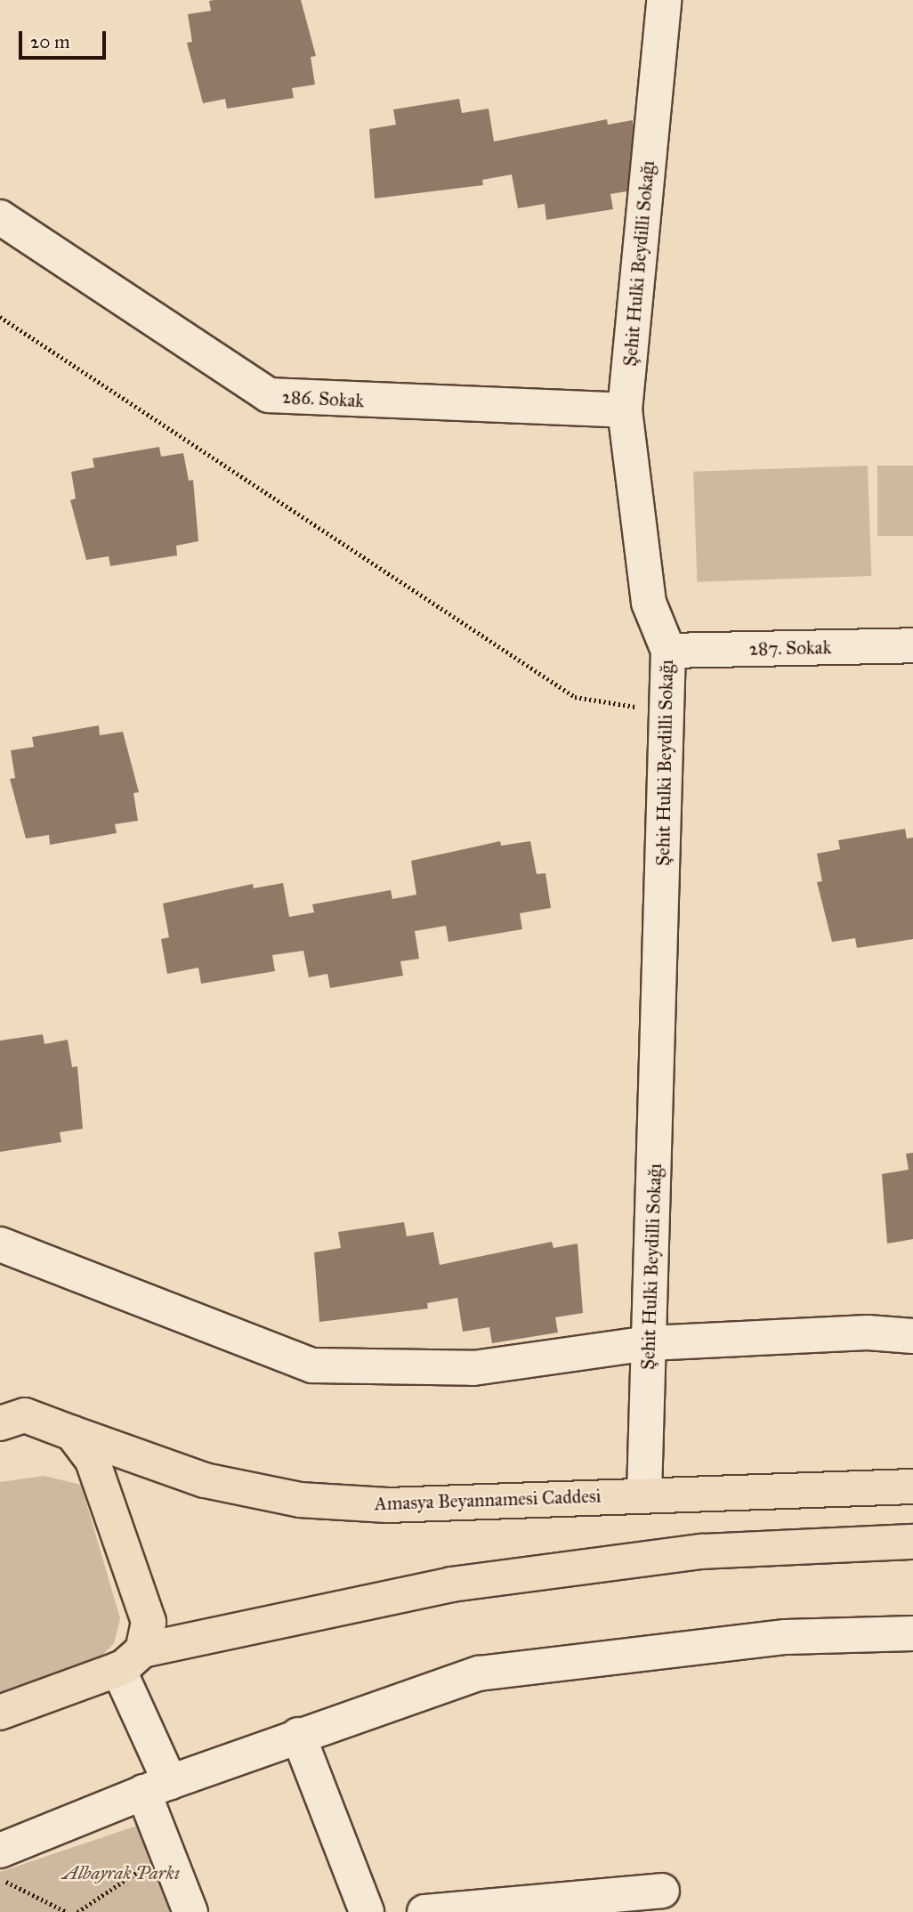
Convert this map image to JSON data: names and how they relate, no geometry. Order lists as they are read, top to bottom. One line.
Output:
{"streets":{"main road":["Amasya Beyannamesi Caddesi"],"street":["Şehit Hulki Beydilli Sokağı","286. Sokak","287. Sokak"]},"crossings":[["Şehit Hulki Beydilli Sokağı","286. Sokak"],["Şehit Hulki Beydilli Sokağı","287. Sokak"],["Şehit Hulki Beydilli Sokağı","Amasya Beyannamesi Caddesi"]],"parks":["Albayrak Parkı"],"scale_bar":"20 m"}
